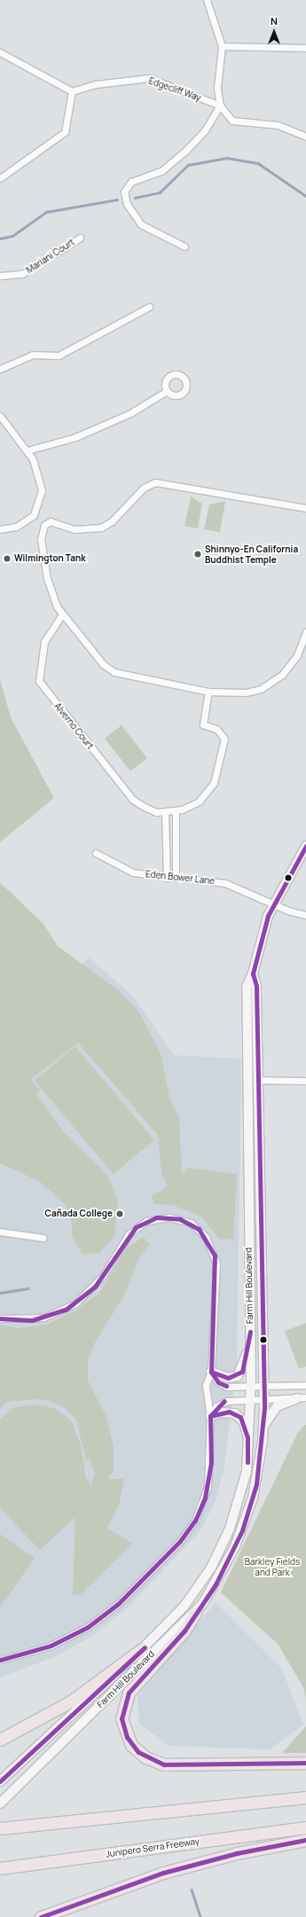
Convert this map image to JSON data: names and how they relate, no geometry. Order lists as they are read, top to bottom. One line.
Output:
{"streets":{"highway":["Junipero Serra Freeway"],"main road":["Farm Hill Boulevard"],"street":["Edgecliff Way","Mariani Court","Alverno Court","Eden Bower Lane"]},"crossings":[["Eden Bower Lane","Farm Hill Boulevard"]],"parks":["Barkley Fields and Park"],"places":["Shinnyo-En California Buddhist Temple","Wilmington Tank","Cañada College"],"north":"top"}
